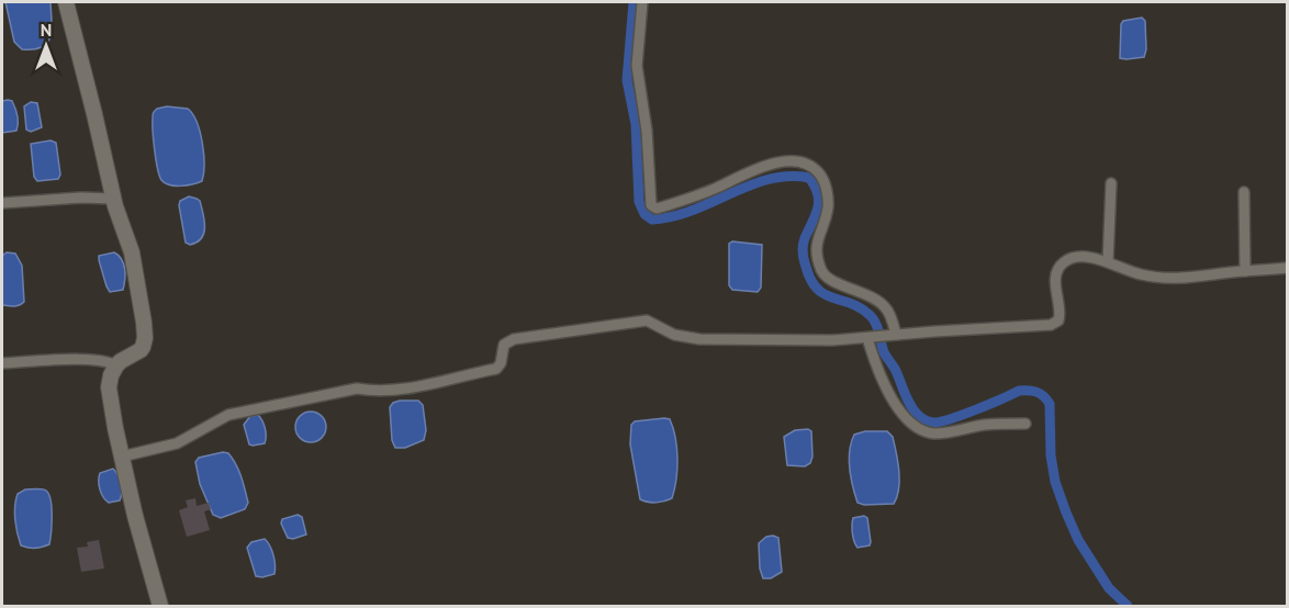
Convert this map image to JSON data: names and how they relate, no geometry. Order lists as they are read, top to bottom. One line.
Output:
{"north":"top"}
